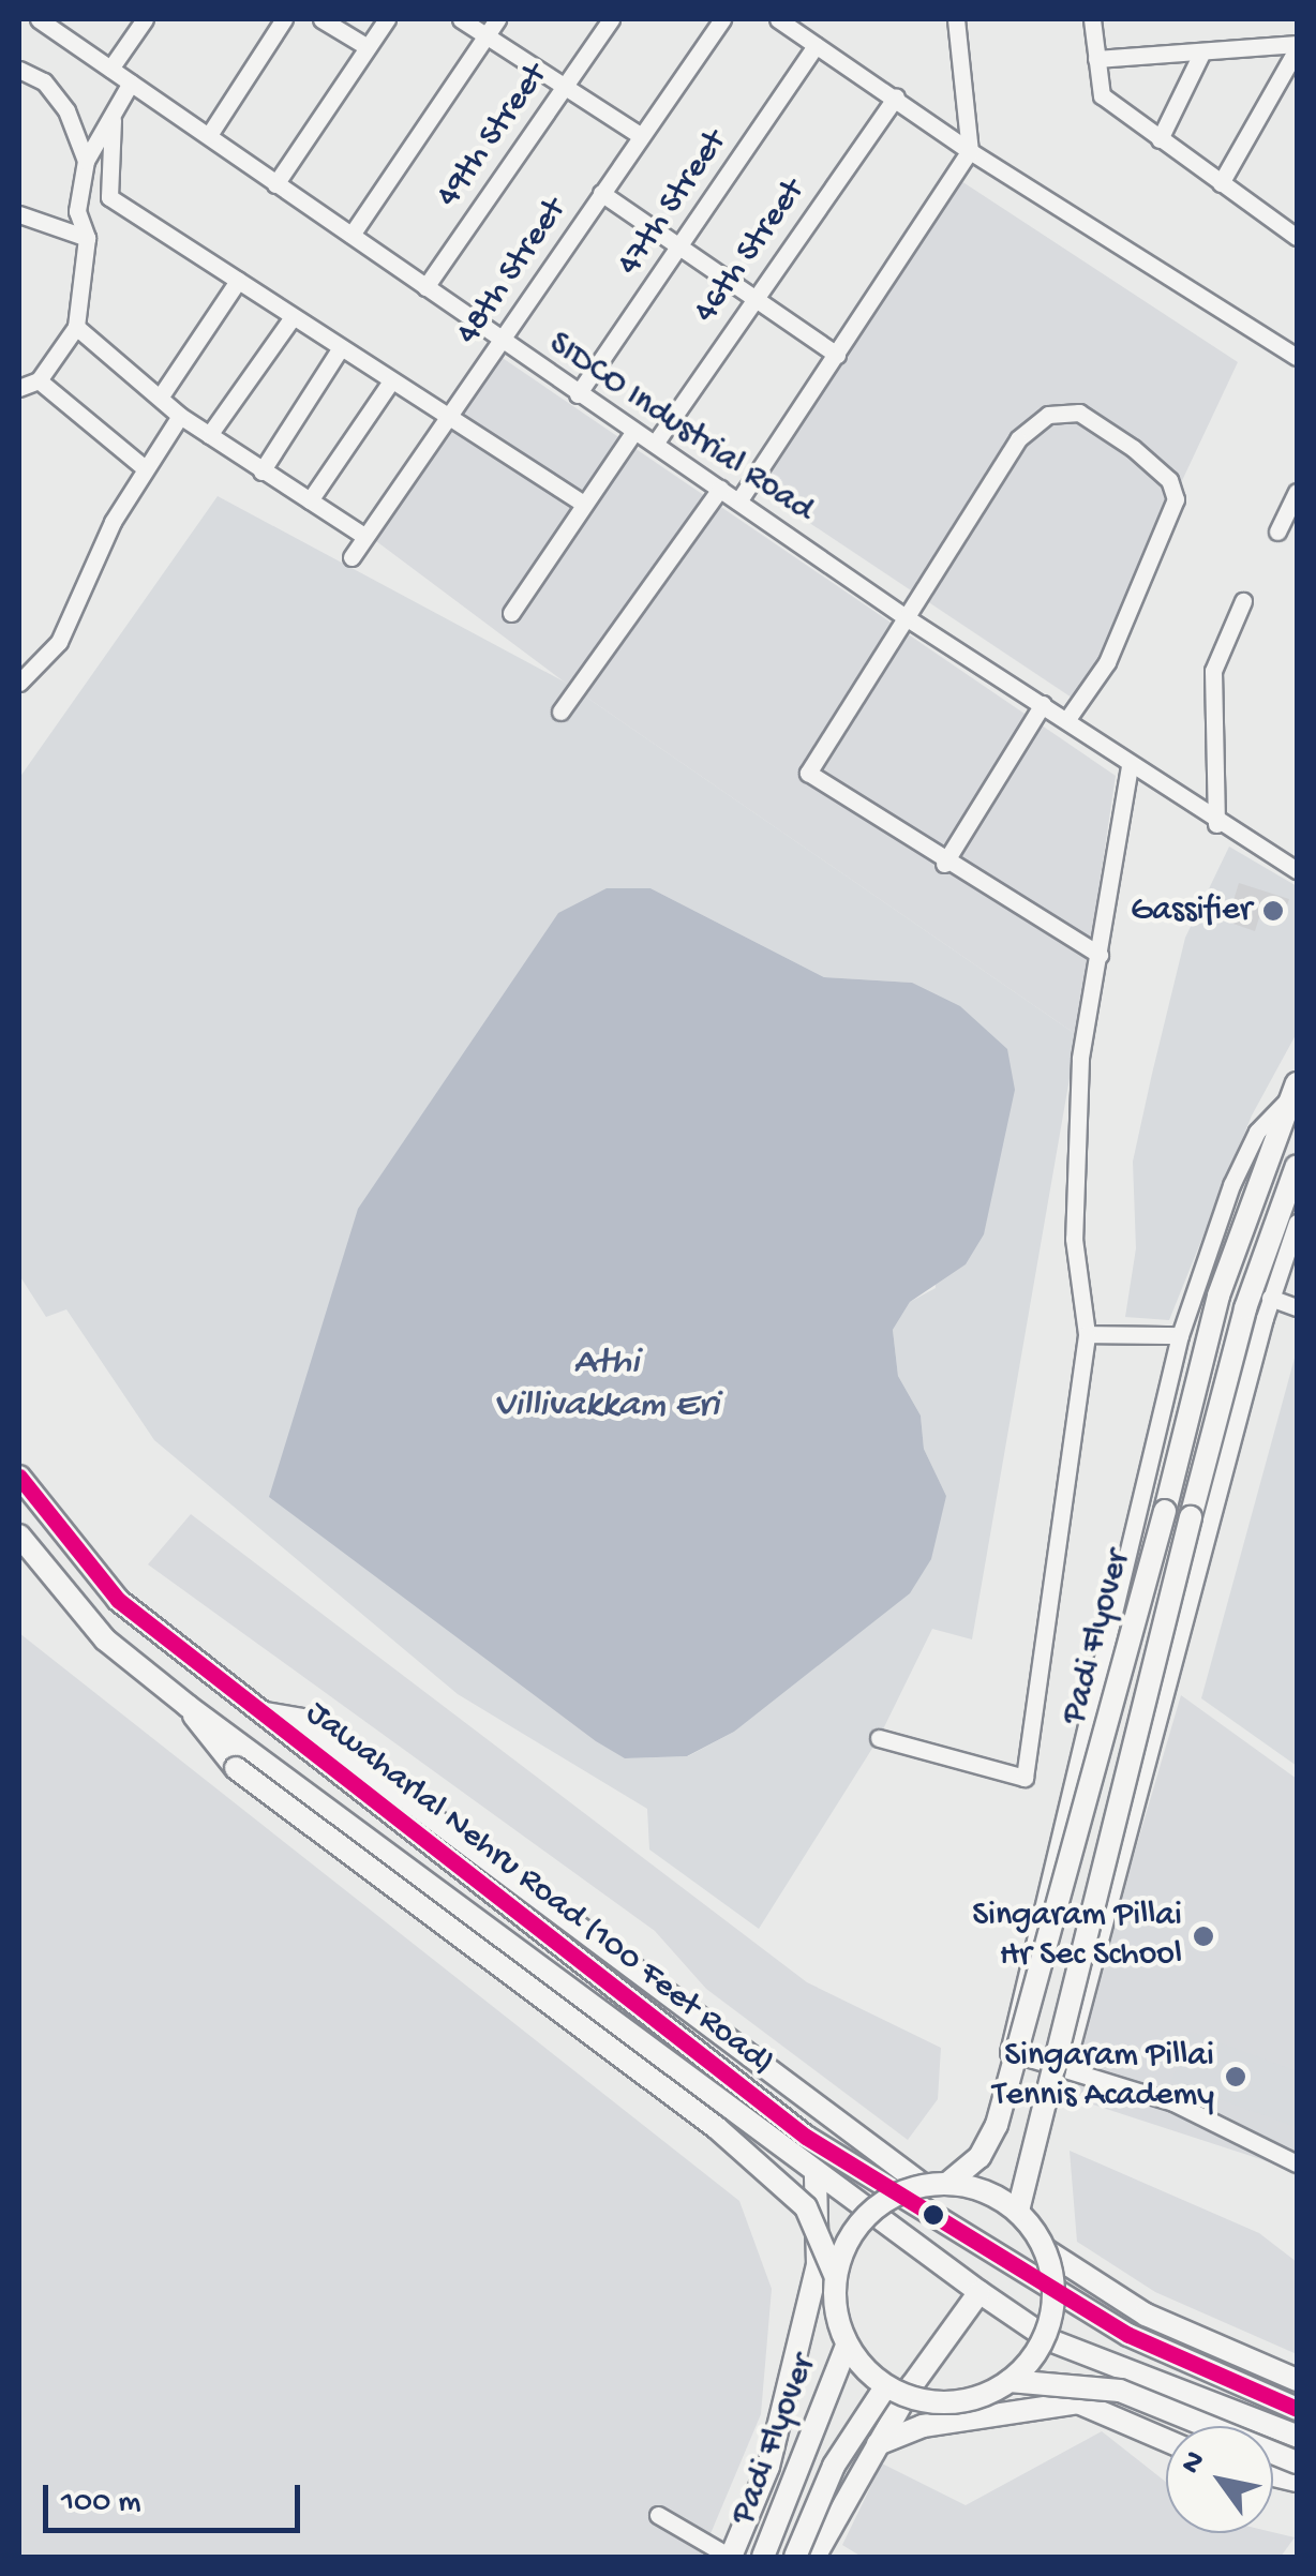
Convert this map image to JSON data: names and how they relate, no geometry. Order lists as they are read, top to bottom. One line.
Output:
{"streets":{"main road":["Padi Flyover","Jawaharlal Nehru Road (100 Feet Road)"],"street":["49th Street","47th Street","46th Street","48th Street","SIDCO Industrial Road"]},"crossings":[["49th Street","SIDCO Industrial Road"],["47th Street","SIDCO Industrial Road"],["46th Street","SIDCO Industrial Road"],["48th Street","SIDCO Industrial Road"],["Padi Flyover","Jawaharlal Nehru Road (100 Feet Road)"]],"water":["Athi Villivakkam Eri"],"places":["Gassifier","Singaram Pillai Hr Sec School","Singaram Pillai Tennis Academy"],"scale_bar":"100 m","north":"top left"}
